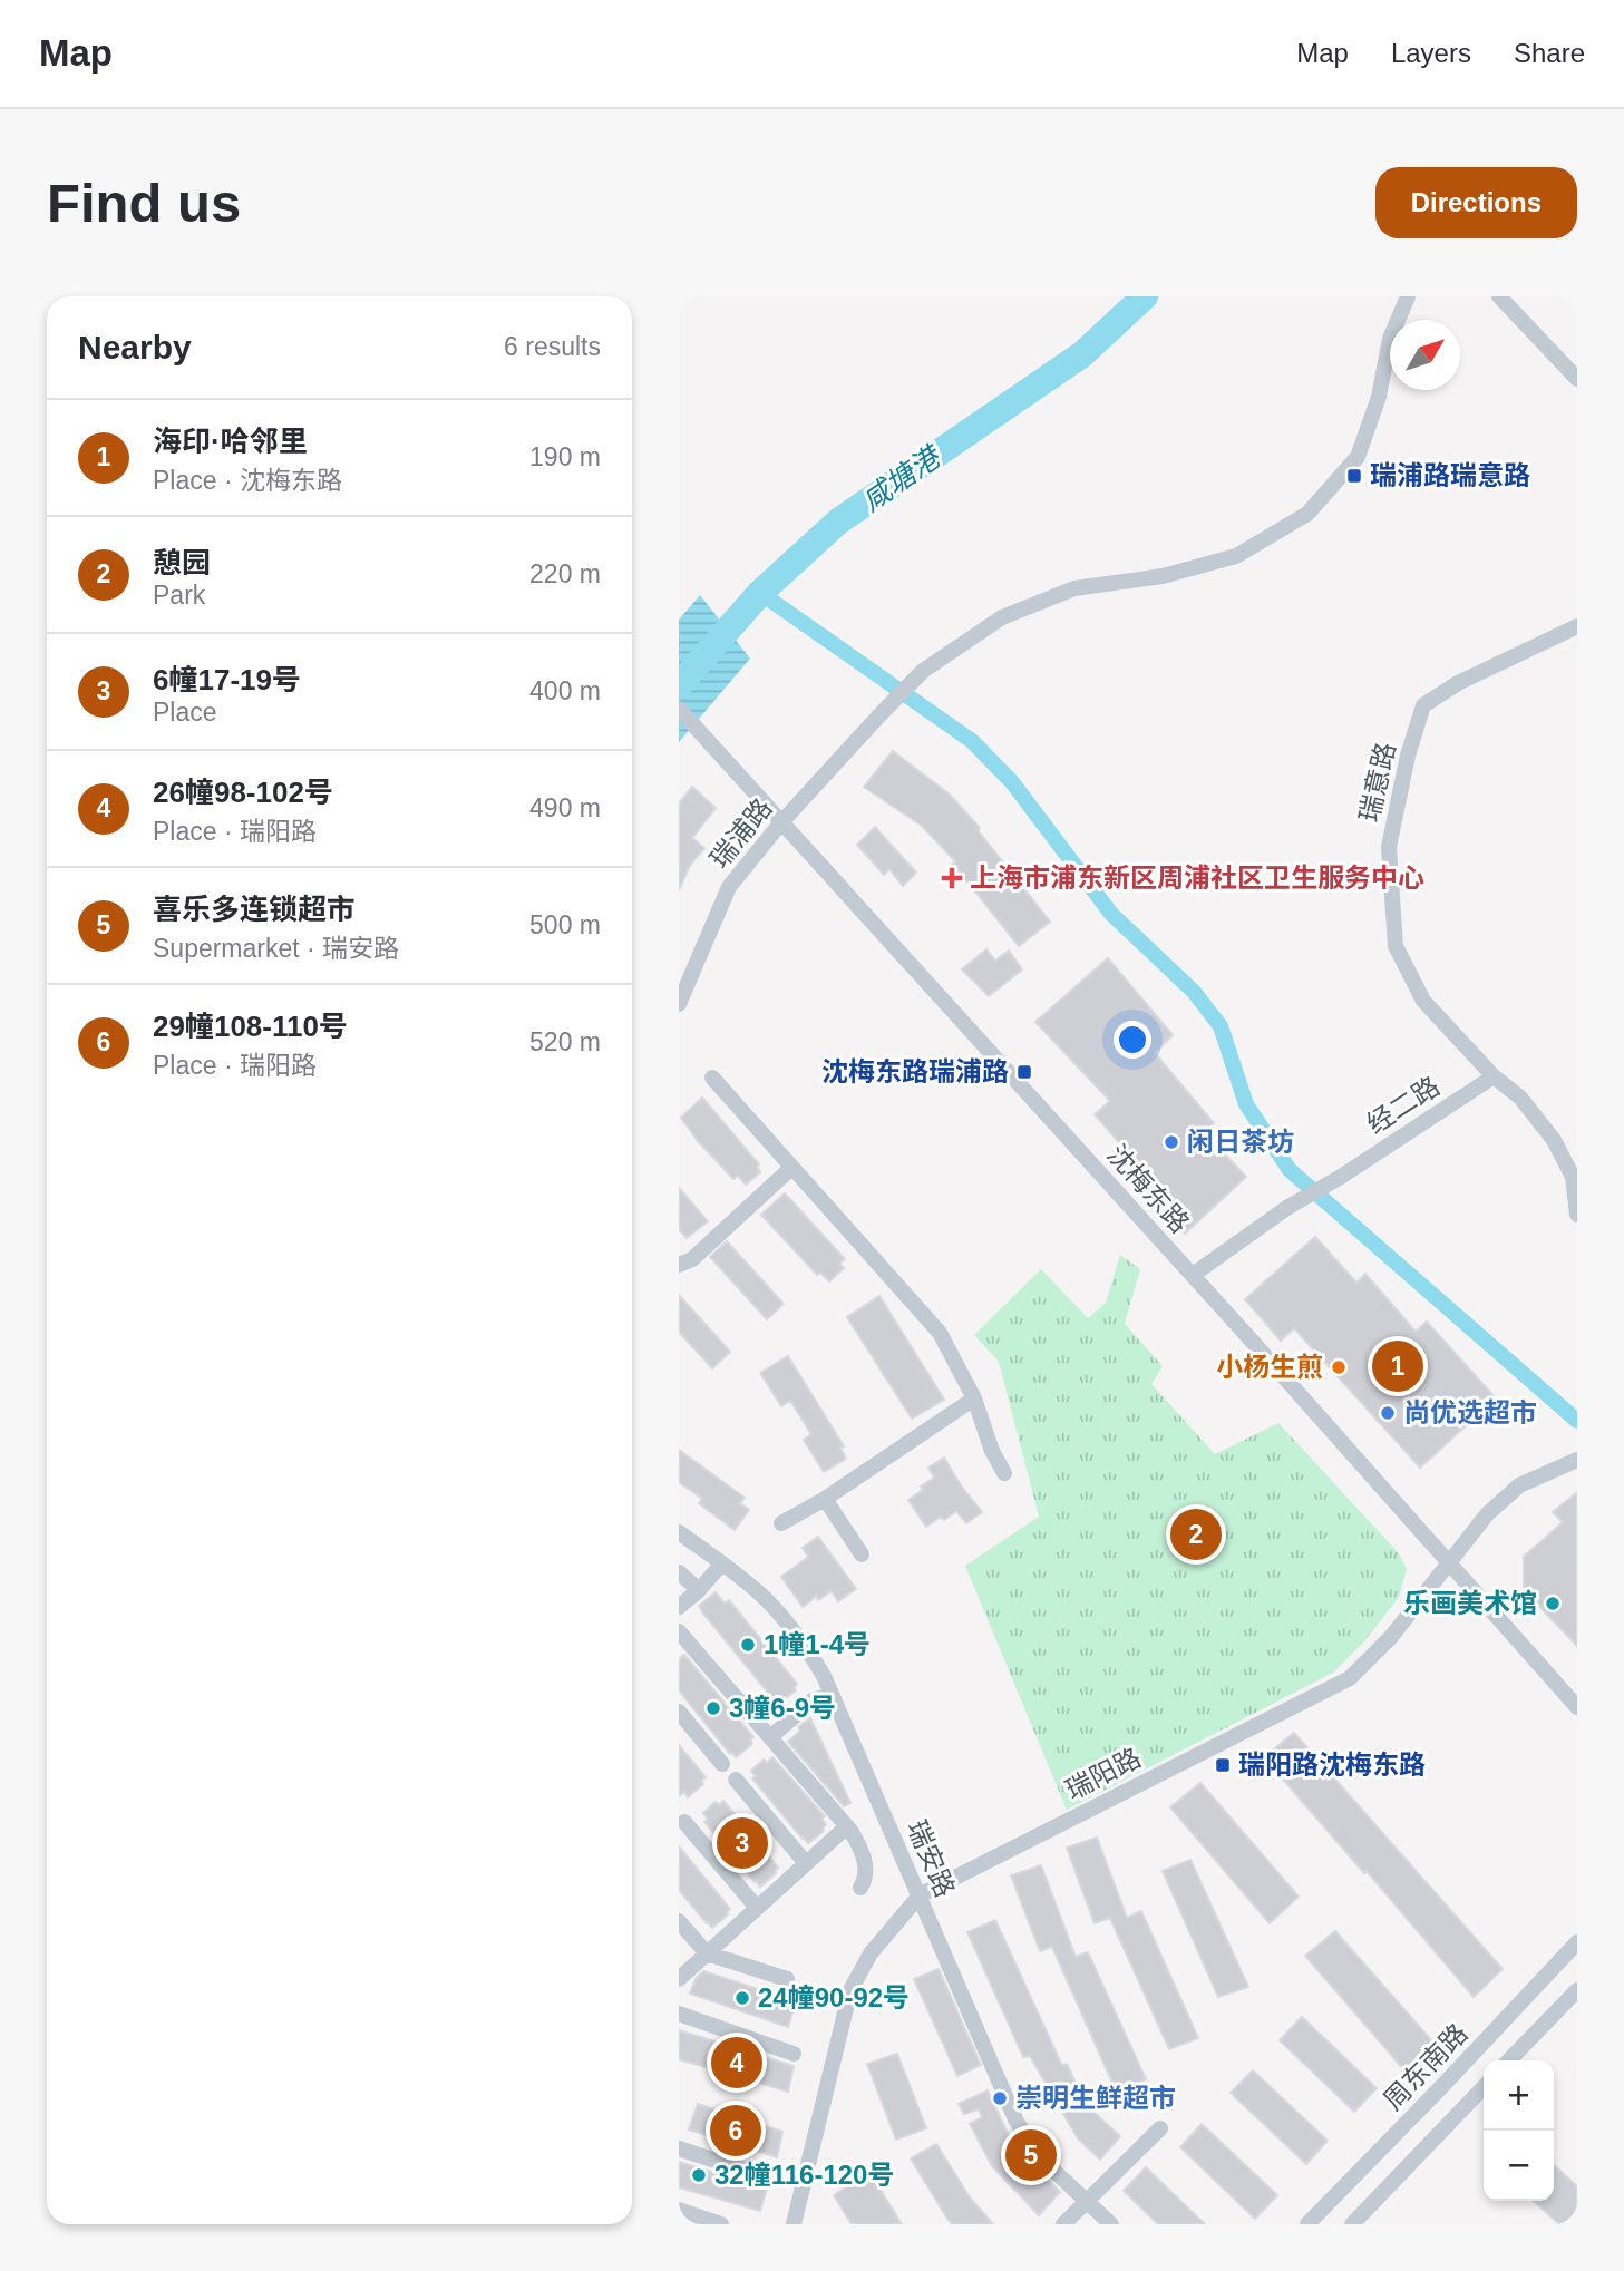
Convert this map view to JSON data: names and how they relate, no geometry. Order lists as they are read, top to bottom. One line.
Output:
{"streets":{"street":["瑞意路","瑞浦路","经二路","沈梅东路","瑞阳路","瑞安路","周东南路"]},"crossings":[["瑞意路","经二路"],["瑞浦路","沈梅东路"],["经二路","沈梅东路"],["沈梅东路","瑞阳路"],["瑞阳路","瑞安路"]],"water":["咸塘港"],"places":{"transit":["瑞浦路瑞意路","沈梅东路瑞浦路","瑞阳路沈梅东路"],"health":["上海市浦东新区周浦社区卫生服务中心"],"other":["闲日茶坊","小杨生煎","尚优选超市","乐画美术馆","1幢1-4号","3幢6-9号","24幢90-92号","崇明生鲜超市","32幢116-120号"]},"north":"top right","page":{"header":"Map","nav":["Map","Layers","Share"],"buttons":"Directions","title":"Find us","heading":["Nearby","6 results"],"list":[{"mark":"1","name":"海印·哈邻里","note":"Place · 沈梅东路","value":"190 m"},{"mark":"2","name":"憩园","note":"Park","value":"220 m"},{"mark":"3","name":"6幢17-19号","note":"Place","value":"400 m"},{"mark":"4","name":"26幢98-102号","note":"Place · 瑞阳路","value":"490 m"},{"mark":"5","name":"喜乐多连锁超市","note":"Supermarket · 瑞安路","value":"500 m"},{"mark":"6","name":"29幢108-110号","note":"Place · 瑞阳路","value":"520 m"}],"pins":["1","2","3","4","6","5"],"map_buttons":["+","−"]}}
